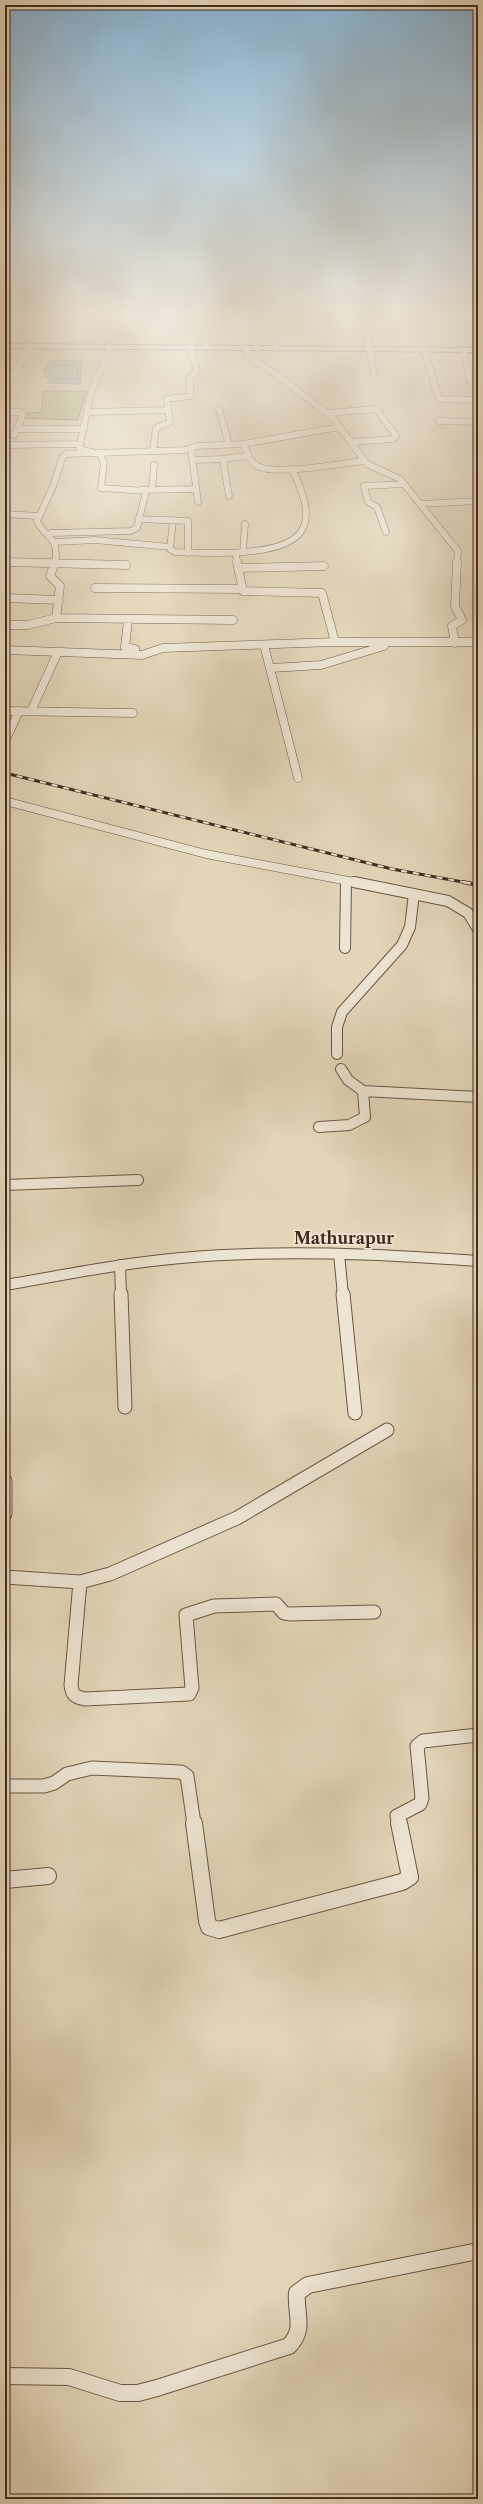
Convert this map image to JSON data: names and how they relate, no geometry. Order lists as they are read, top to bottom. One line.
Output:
{"districts":["Mathurapur"]}
